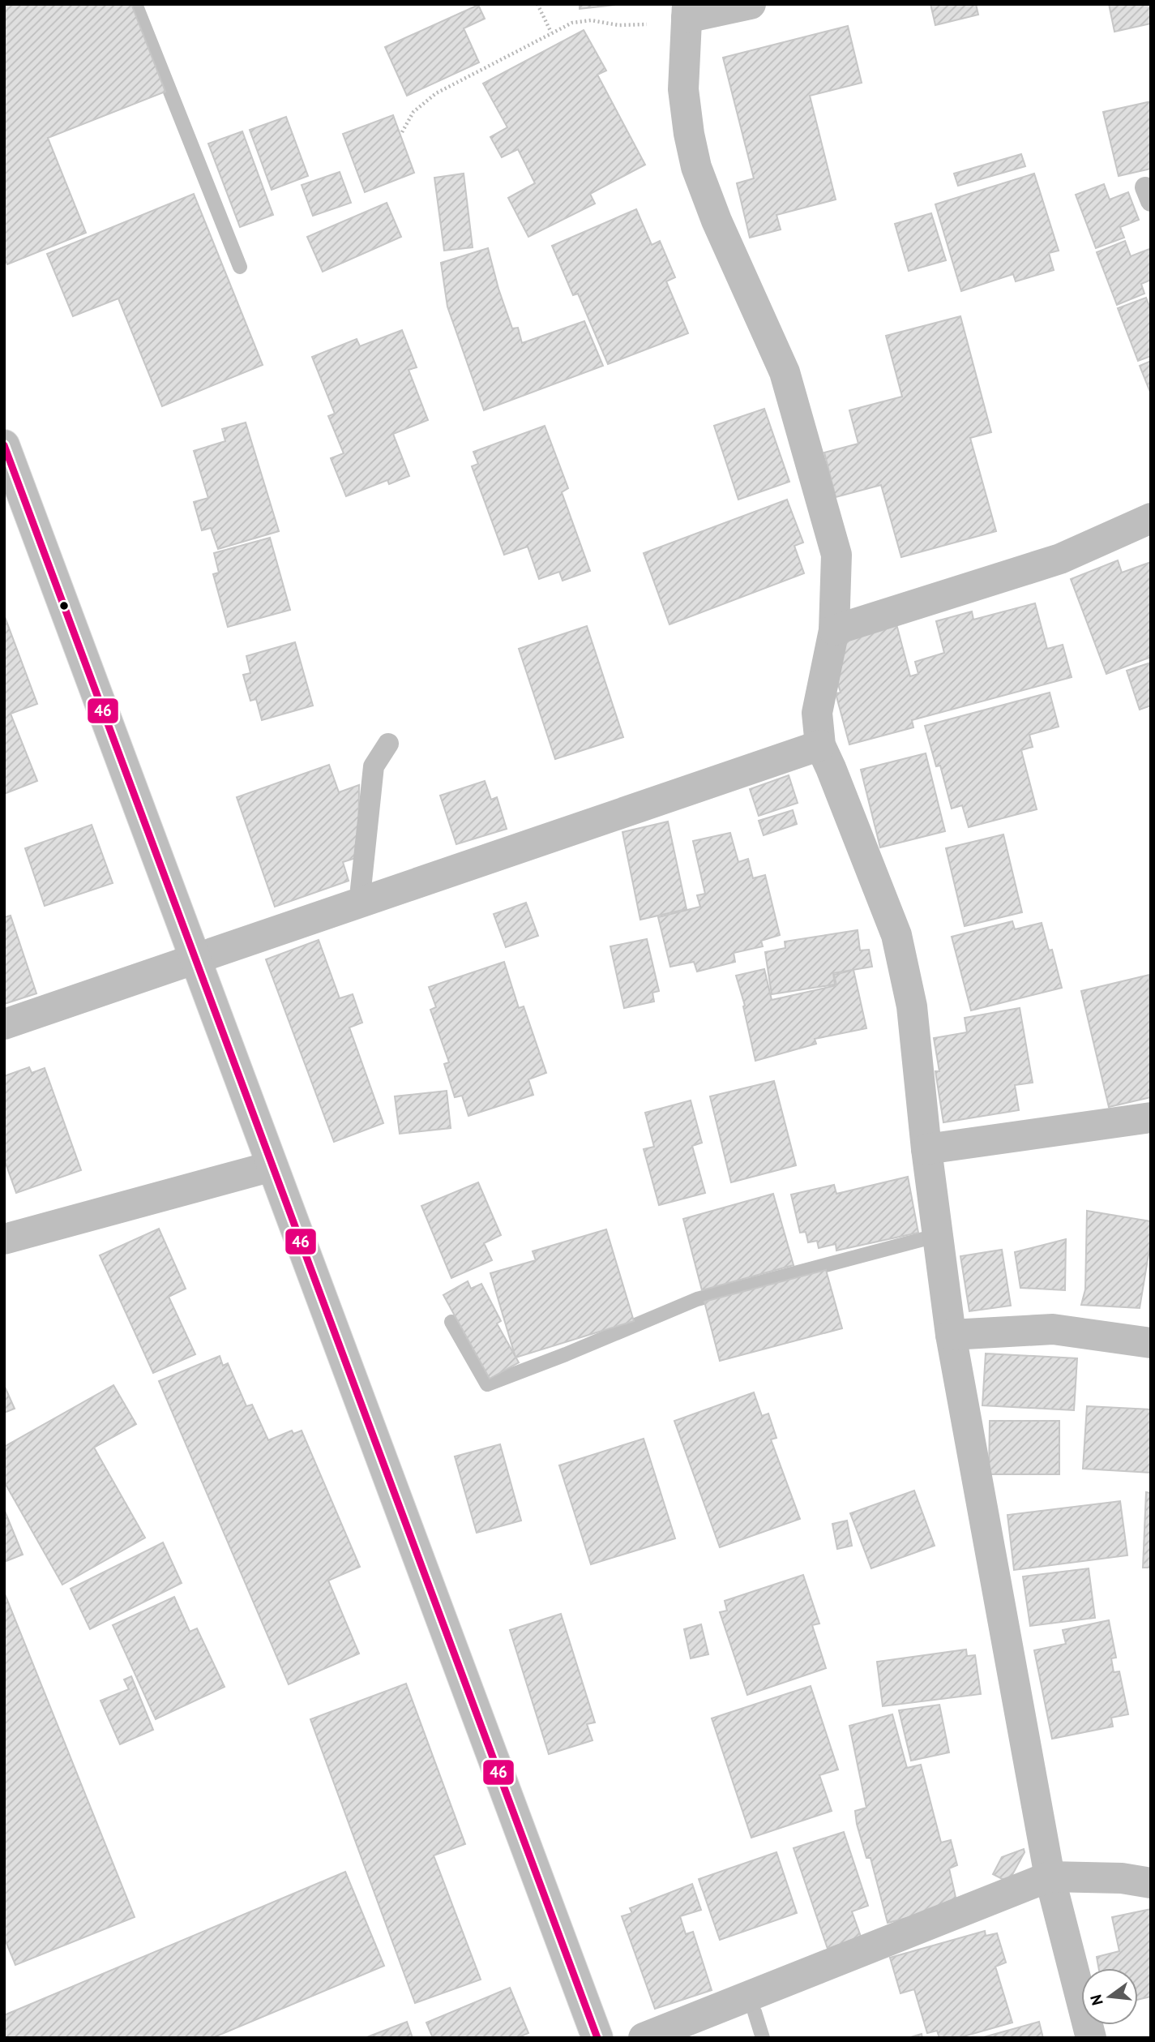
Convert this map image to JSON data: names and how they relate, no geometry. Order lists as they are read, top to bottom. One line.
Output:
{"lines":["transit line 46"],"north":"left"}
